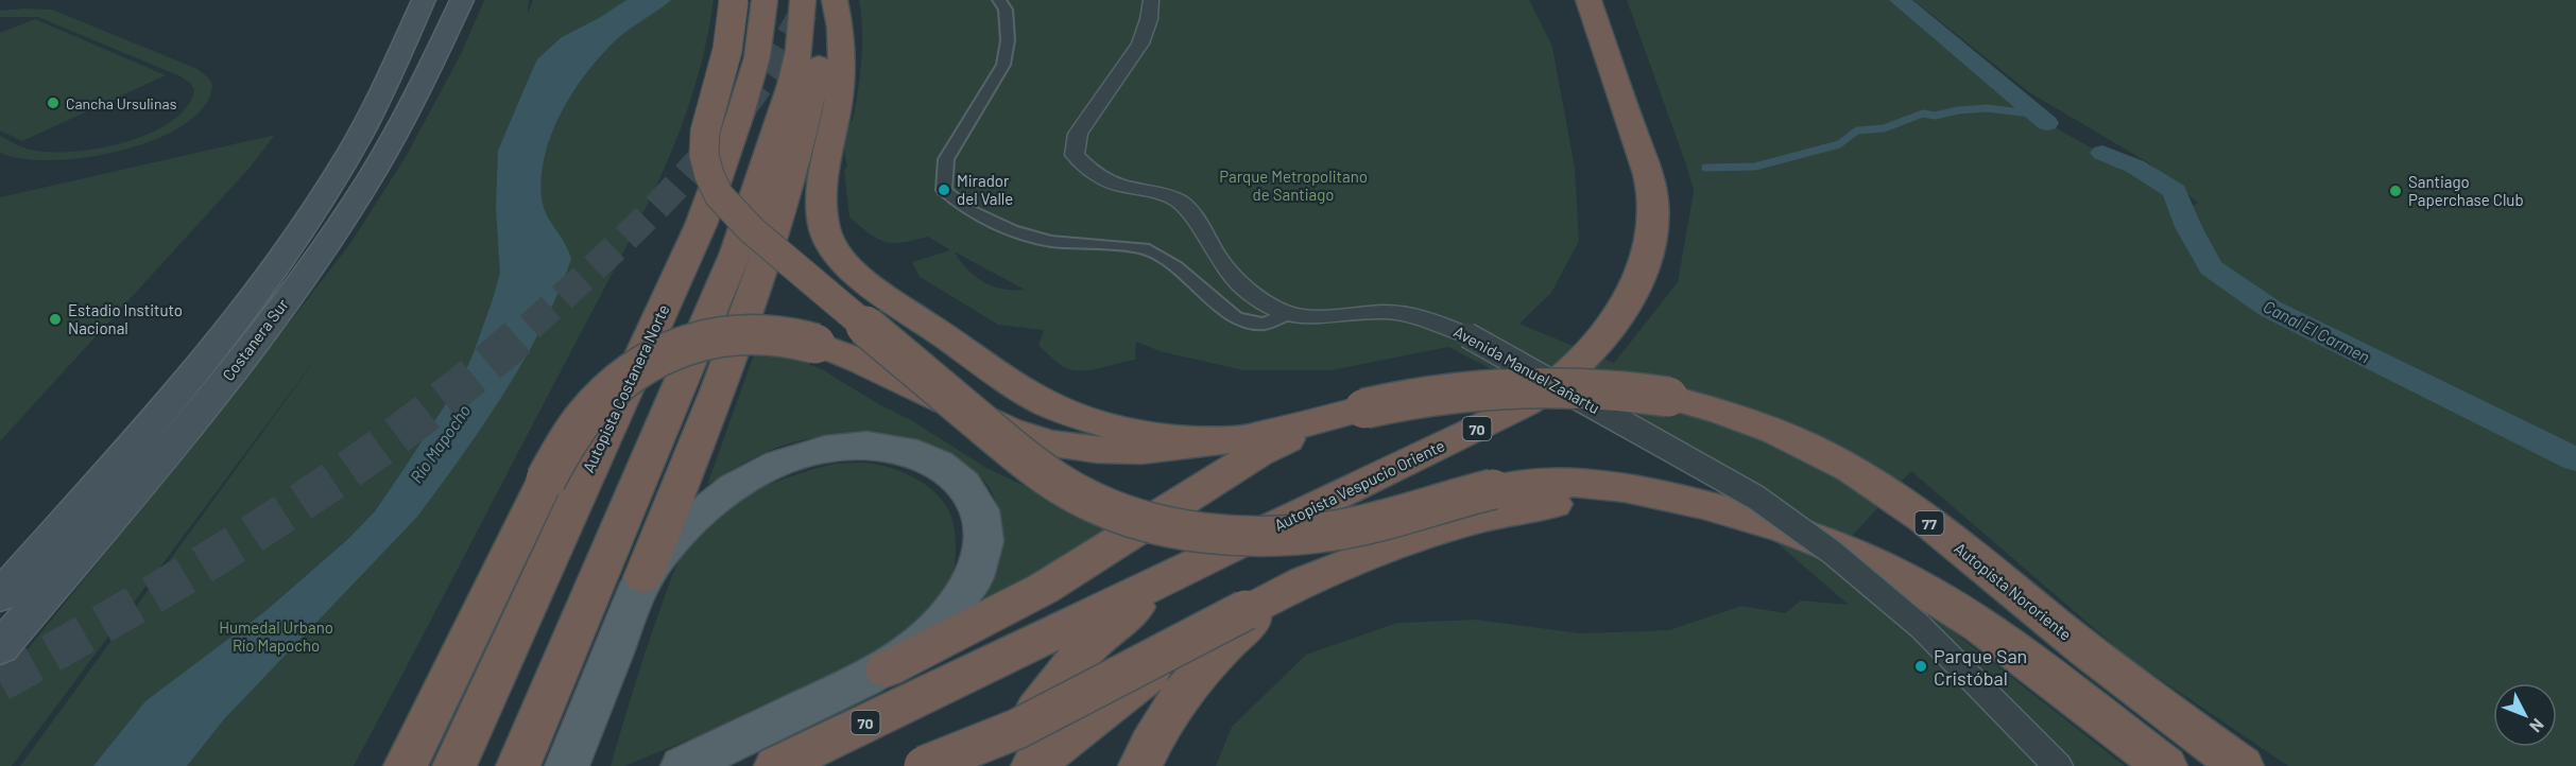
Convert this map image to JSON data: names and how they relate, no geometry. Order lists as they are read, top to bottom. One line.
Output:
{"streets":{"highway":["Autopista Costanera Norte","70","Autopista Vespucio Oriente","77","Autopista Nororiente"],"main road":["Costanera Sur"],"street":["Avenida Manuel Zañartu"]},"water":["Canal El Carmen","Río Mapocho"],"parks":["Parque Metropolitano de Santiago","Humedal Urbano Río Mapocho"],"places":["Cancha Ursulinas","Mirador del Valle","Santiago Paperchase Club","Estadio Instituto Nacional","Parque San Cristóbal"],"north":"bottom right"}
